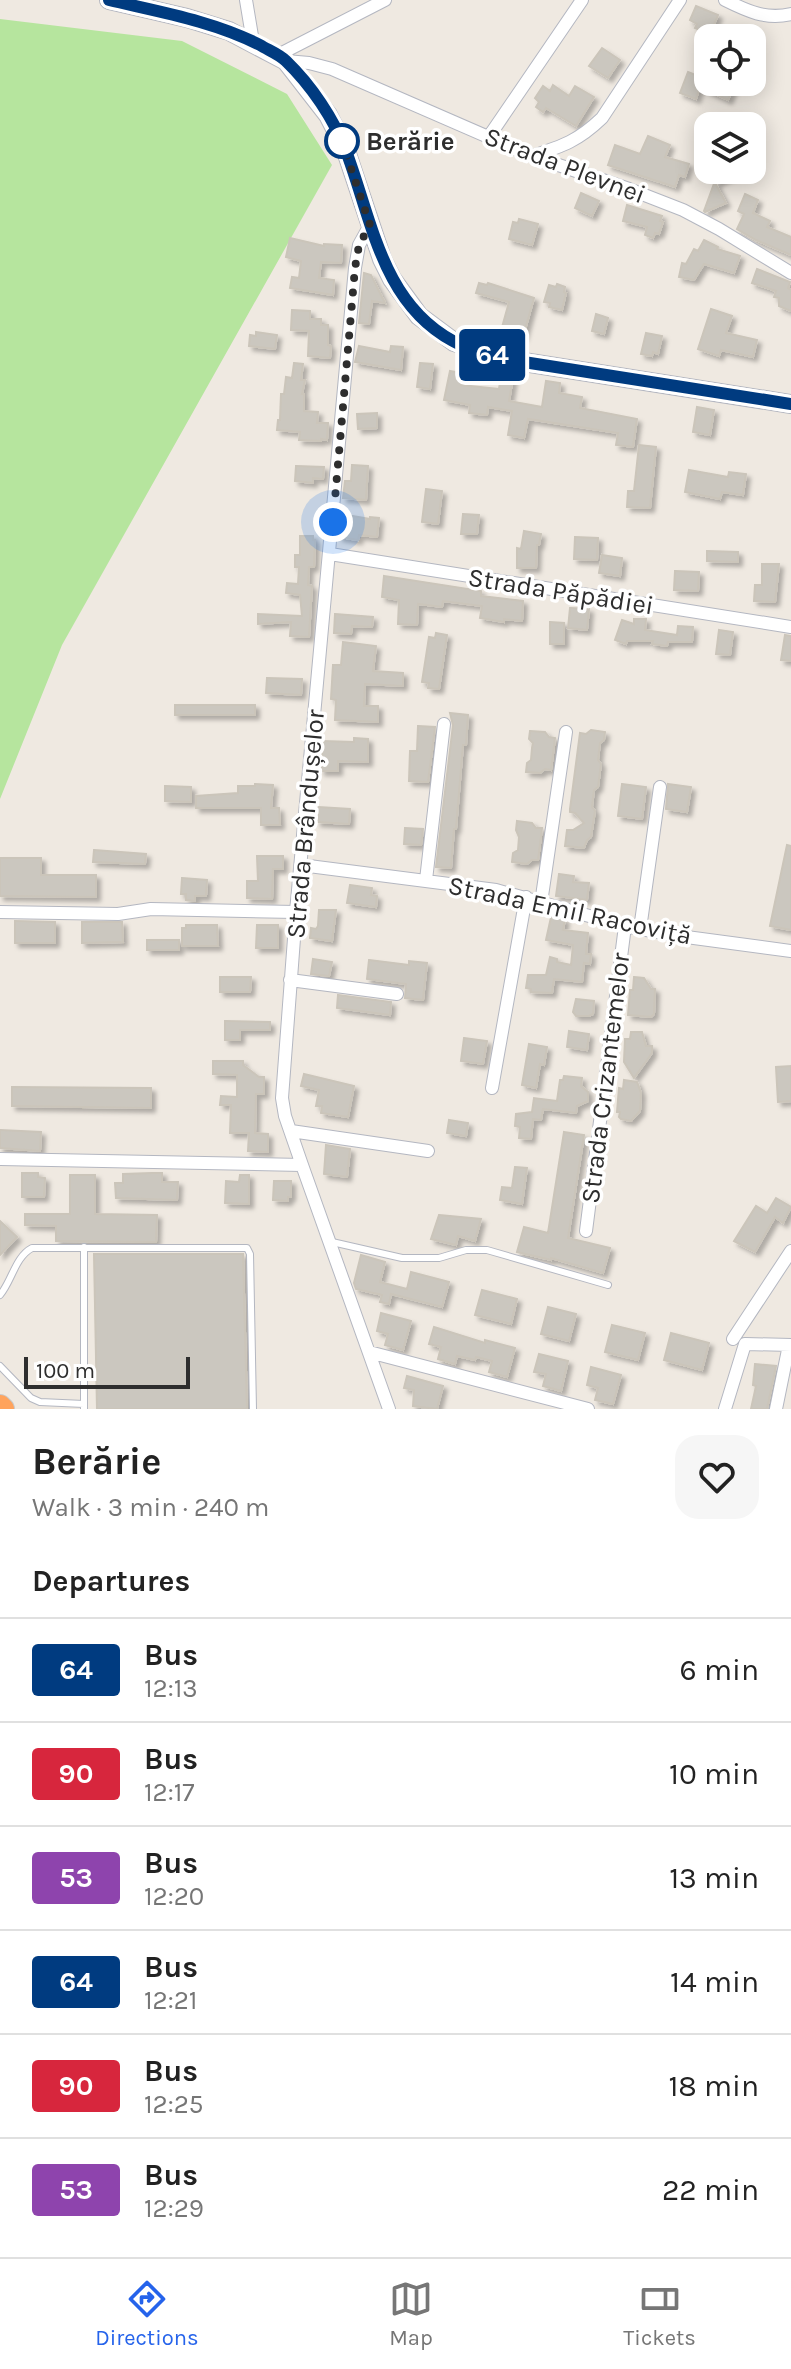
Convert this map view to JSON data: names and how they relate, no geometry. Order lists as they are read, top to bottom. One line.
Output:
{"streets":{"street":["Strada Plevnei","Strada Păpădiei","Strada Brândușelor","Strada Emil Racoviță","Strada Crizantemelor"]},"crossings":[["Strada Păpădiei","Strada Brândușelor"],["Strada Brândușelor","Strada Emil Racoviță"],["Strada Emil Racoviță","Strada Crizantemelor"]],"places":["Berărie"],"lines":["bus line 64"],"scale_bar":"100 m","page":{"on_map":"64","scale":"100 m","heading":[["Berărie","Walk · 3 min · 240 m"],"Departures"],"list":[{"mark":"64","name":"Bus","note":"12:13","value":"6 min"},{"mark":"90","name":"Bus","note":"12:17","value":"10 min"},{"mark":"53","name":"Bus","note":"12:20","value":"13 min"},{"mark":"64","name":"Bus","note":"12:21","value":"14 min"},{"mark":"90","name":"Bus","note":"12:25","value":"18 min"},{"mark":"53","name":"Bus","note":"12:29","value":"22 min"}],"tabs":["Directions","Map","Tickets"]}}
